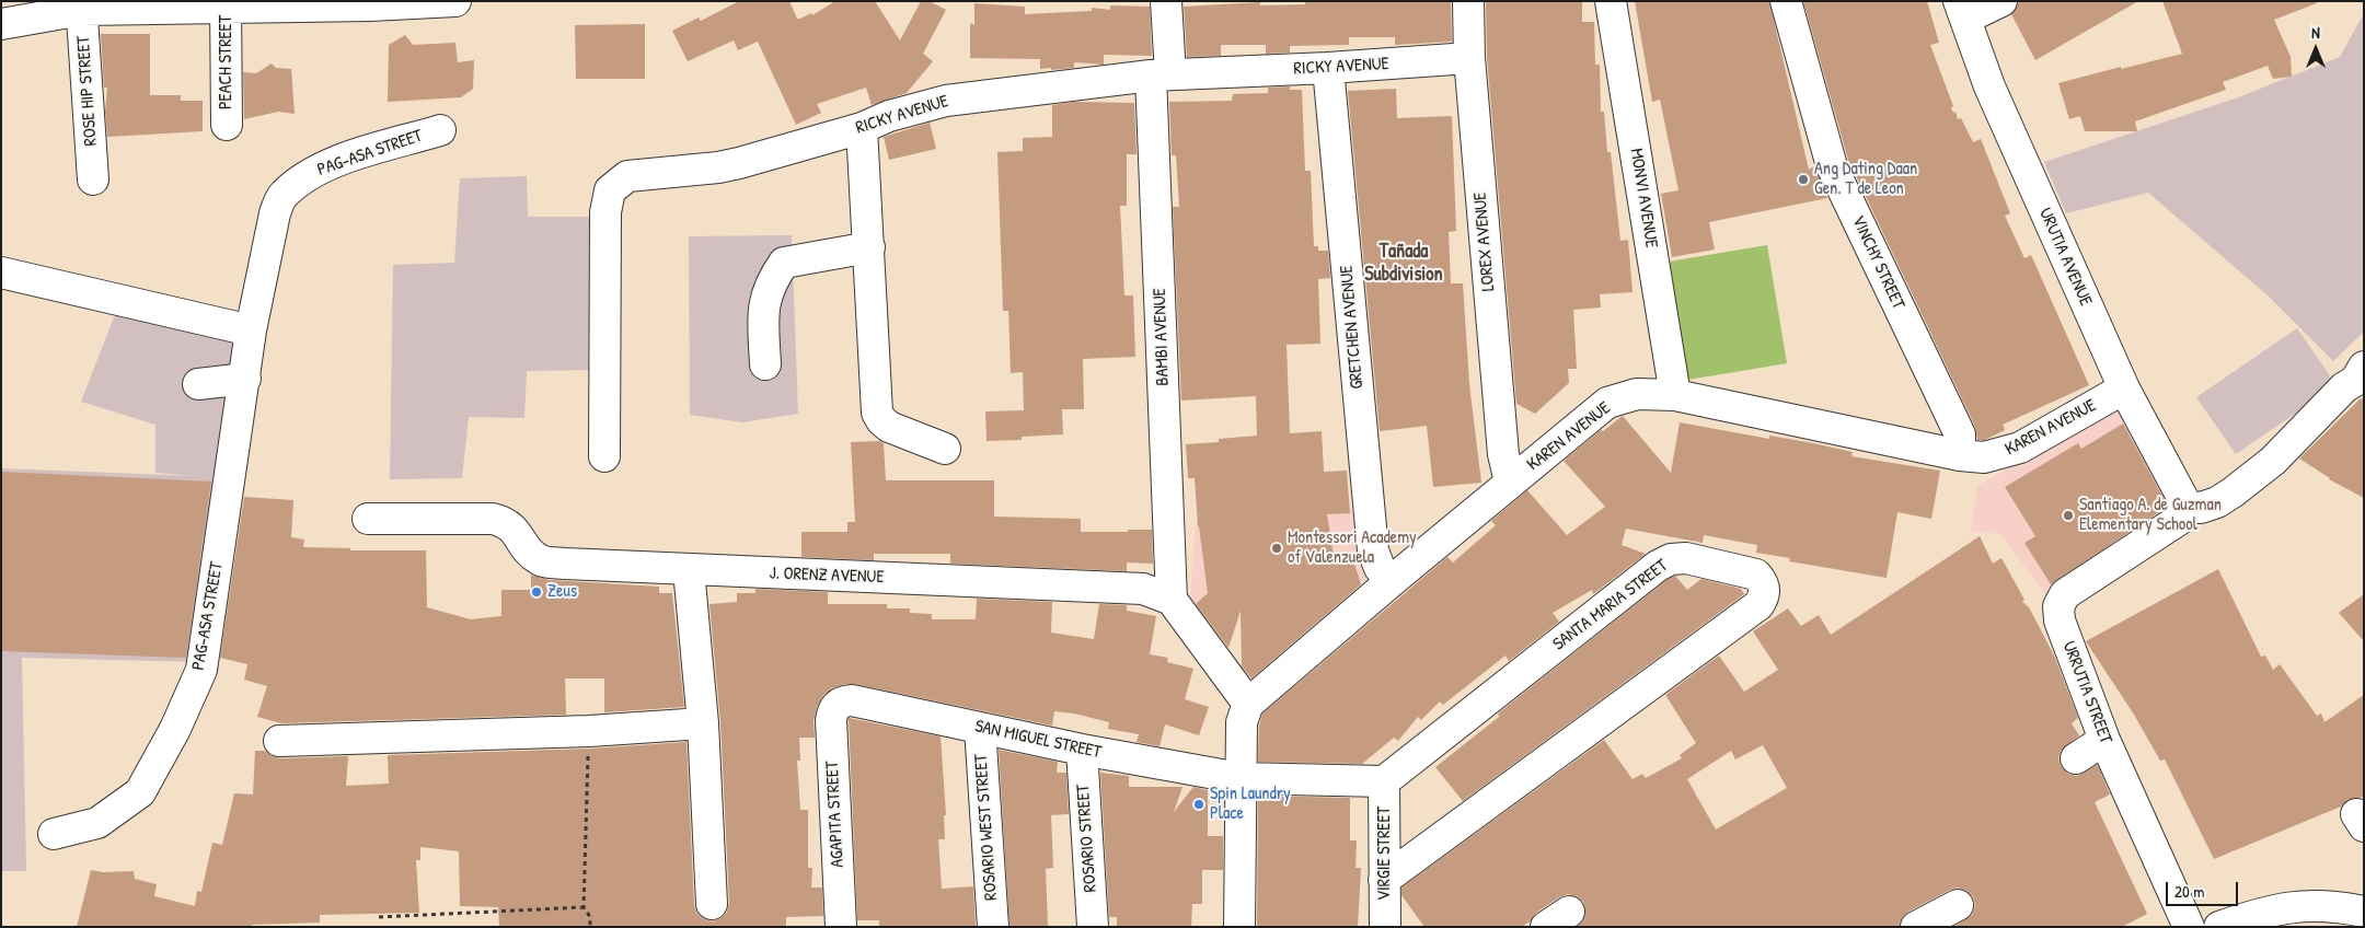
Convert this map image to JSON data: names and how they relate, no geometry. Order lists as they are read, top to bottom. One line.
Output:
{"streets":{"street":["PEACH STREET","RICKY AVENUE","ROSE HIP STREET","PAG-ASA STREET","MONVI AVENUE","LOREX AVENUE","URUTIA AVENUE","VINCHY STREET","GRETCHEN AVENUE","BAMBI AVENUE","KAREN AVENUE","J. ORENZ AVENUE","SANTA MARIA STREET","URRUTIA STREET","SAN MIGUEL STREET","AGAPITA STREET","ROSARIO WEST STREET","ROSARIO STREET","VIRGIE STREET"]},"crossings":[["RICKY AVENUE","LOREX AVENUE"],["RICKY AVENUE","GRETCHEN AVENUE"],["RICKY AVENUE","BAMBI AVENUE"],["MONVI AVENUE","KAREN AVENUE"],["LOREX AVENUE","KAREN AVENUE"],["URUTIA AVENUE","KAREN AVENUE"],["URUTIA AVENUE","URRUTIA STREET"],["VINCHY STREET","KAREN AVENUE"],["GRETCHEN AVENUE","KAREN AVENUE"],["BAMBI AVENUE","J. ORENZ AVENUE"],["SANTA MARIA STREET","VIRGIE STREET"],["SAN MIGUEL STREET","AGAPITA STREET"],["SAN MIGUEL STREET","ROSARIO WEST STREET"],["SAN MIGUEL STREET","ROSARIO STREET"]],"districts":["Tañada Subdivision"],"places":["Ang Dating Daan Gen. T de Leon","Santiago A. de Guzman Elementary School","Montessori Academy of Valenzuela","Zeus","Spin Laundry Place"],"scale_bar":"20 m","north":"top"}
